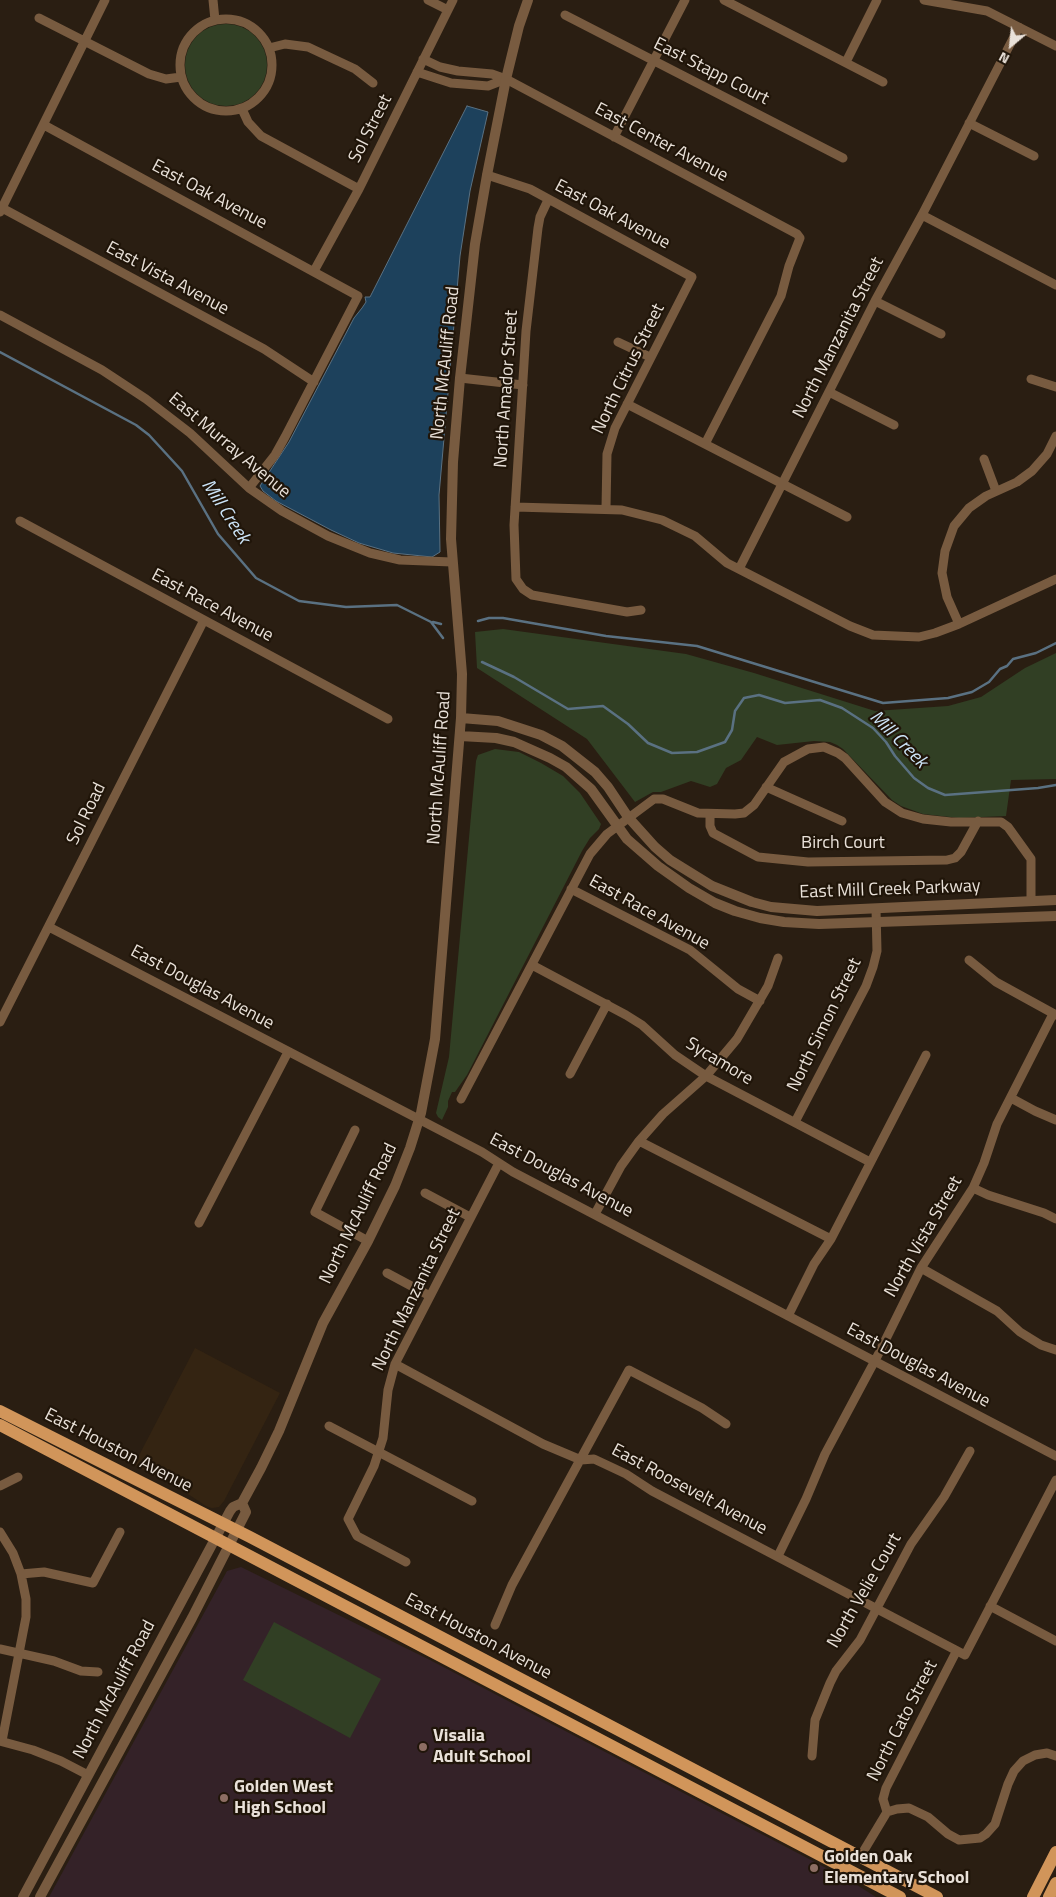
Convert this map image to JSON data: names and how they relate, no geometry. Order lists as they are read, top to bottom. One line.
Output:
{"streets":{"main road":["East Houston Avenue"],"street":["East Stapp Court","Sol Street","East Center Avenue","East Oak Avenue","East Vista Avenue","North Manzanita Street","North McAuliff Road","North Citrus Street","North Amador Street","East Murray Avenue","East Race Avenue","Sol Road","Birch Court","East Mill Creek Parkway","East Douglas Avenue","North Simon Street","Sycamore","North Vista Street","East Roosevelt Avenue","North Velie Court","North Cato Street"]},"crossings":[["Sol Street","East Center Avenue"],["Sol Street","East Oak Avenue"],["East Center Avenue","North McAuliff Road"],["East Oak Avenue","East Vista Avenue"],["East Oak Avenue","North McAuliff Road"],["East Oak Avenue","North Citrus Street"],["East Oak Avenue","North Amador Street"],["North Manzanita Street","East Douglas Avenue"],["North Manzanita Street","East Roosevelt Avenue"],["North McAuliff Road","East Murray Avenue"],["North McAuliff Road","East Mill Creek Parkway"],["North McAuliff Road","East Douglas Avenue"],["North McAuliff Road","East Houston Avenue"],["East Race Avenue","Sol Road"],["Sol Road","East Douglas Avenue"],["East Mill Creek Parkway","North Simon Street"],["East Douglas Avenue","North Vista Street"],["North Simon Street","Sycamore"],["North Vista Street","East Roosevelt Avenue"],["East Roosevelt Avenue","North Velie Court"],["East Roosevelt Avenue","North Cato Street"]],"water":["Mill Creek"],"places":["Visalia Adult School","Golden West High School","Golden Oak Elementary School"],"north":"bottom left"}
